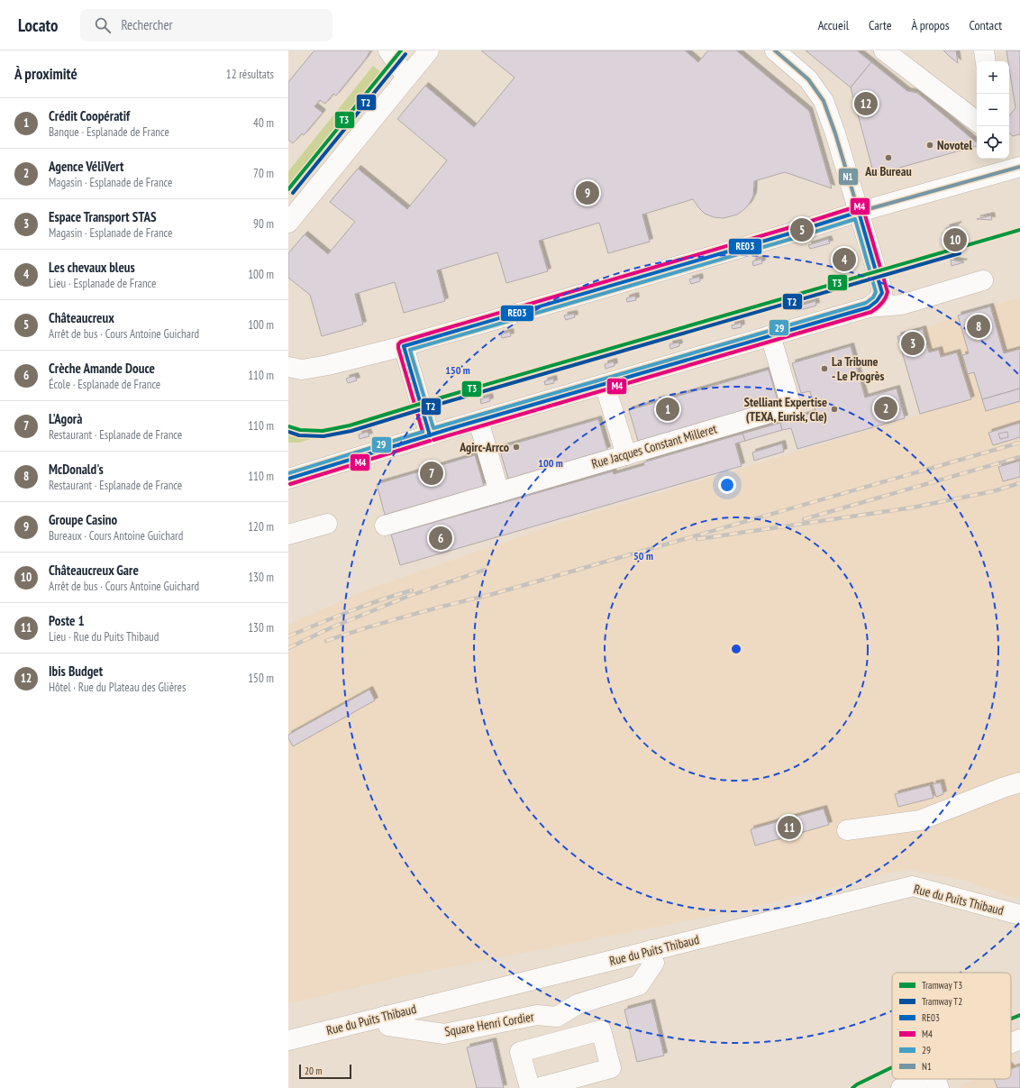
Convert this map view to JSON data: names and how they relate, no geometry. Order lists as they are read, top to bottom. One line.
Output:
{"streets":{"street":["Rue Jacques Constant Milleret","Rue du Puits Thibaud","Square Henri Cordier"]},"crossings":[["Rue du Puits Thibaud","Square Henri Cordier"]],"places":["Novotel","Au Bureau","La Tribune - Le Progrès","Stelliant Expertise (TEXA, Eurisk, Cle)","Agirc-Arrco"],"lines":["tram line T3","transit line N1","tram line T2","transit line M4","transit line RE03","transit line 29"],"legend":["Tramway T3","Tramway T2","RE03","M4","29","N1"],"scale_bar":"20 m","page":{"header":"Locato","search":"Rechercher","nav":["Accueil","Carte","À propos","Contact"],"heading":["À proximité","12 résultats"],"map_buttons":["+","−"],"pins":["12","9","5","10","4","8","3","2","1","7","6","11"],"list":[{"mark":"1","name":"Crédit Coopératif","note":"Banque · Esplanade de France","value":"40 m"},{"mark":"2","name":"Agence VéliVert","note":"Magasin · Esplanade de France","value":"70 m"},{"mark":"3","name":"Espace Transport STAS","note":"Magasin · Esplanade de France","value":"90 m"},{"mark":"4","name":"Les chevaux bleus","note":"Lieu · Esplanade de France","value":"100 m"},{"mark":"5","name":"Châteaucreux","note":"Arrêt de bus · Cours Antoine Guichard","value":"100 m"},{"mark":"6","name":"Crèche Amande Douce","note":"École · Esplanade de France","value":"110 m"},{"mark":"7","name":"L'Agorà","note":"Restaurant · Esplanade de France","value":"110 m"},{"mark":"8","name":"McDonald's","note":"Restaurant · Esplanade de France","value":"110 m"},{"mark":"9","name":"Groupe Casino","note":"Bureaux · Cours Antoine Guichard","value":"120 m"},{"mark":"10","name":"Châteaucreux Gare","note":"Arrêt de bus · Cours Antoine Guichard","value":"130 m"},{"mark":"11","name":"Poste 1","note":"Lieu · Rue du Puits Thibaud","value":"130 m"},{"mark":"12","name":"Ibis Budget","note":"Hôtel · Rue du Plateau des Glières","value":"150 m"}],"scale":"20 m"},"rings":["150 m","100 m","50 m"]}
